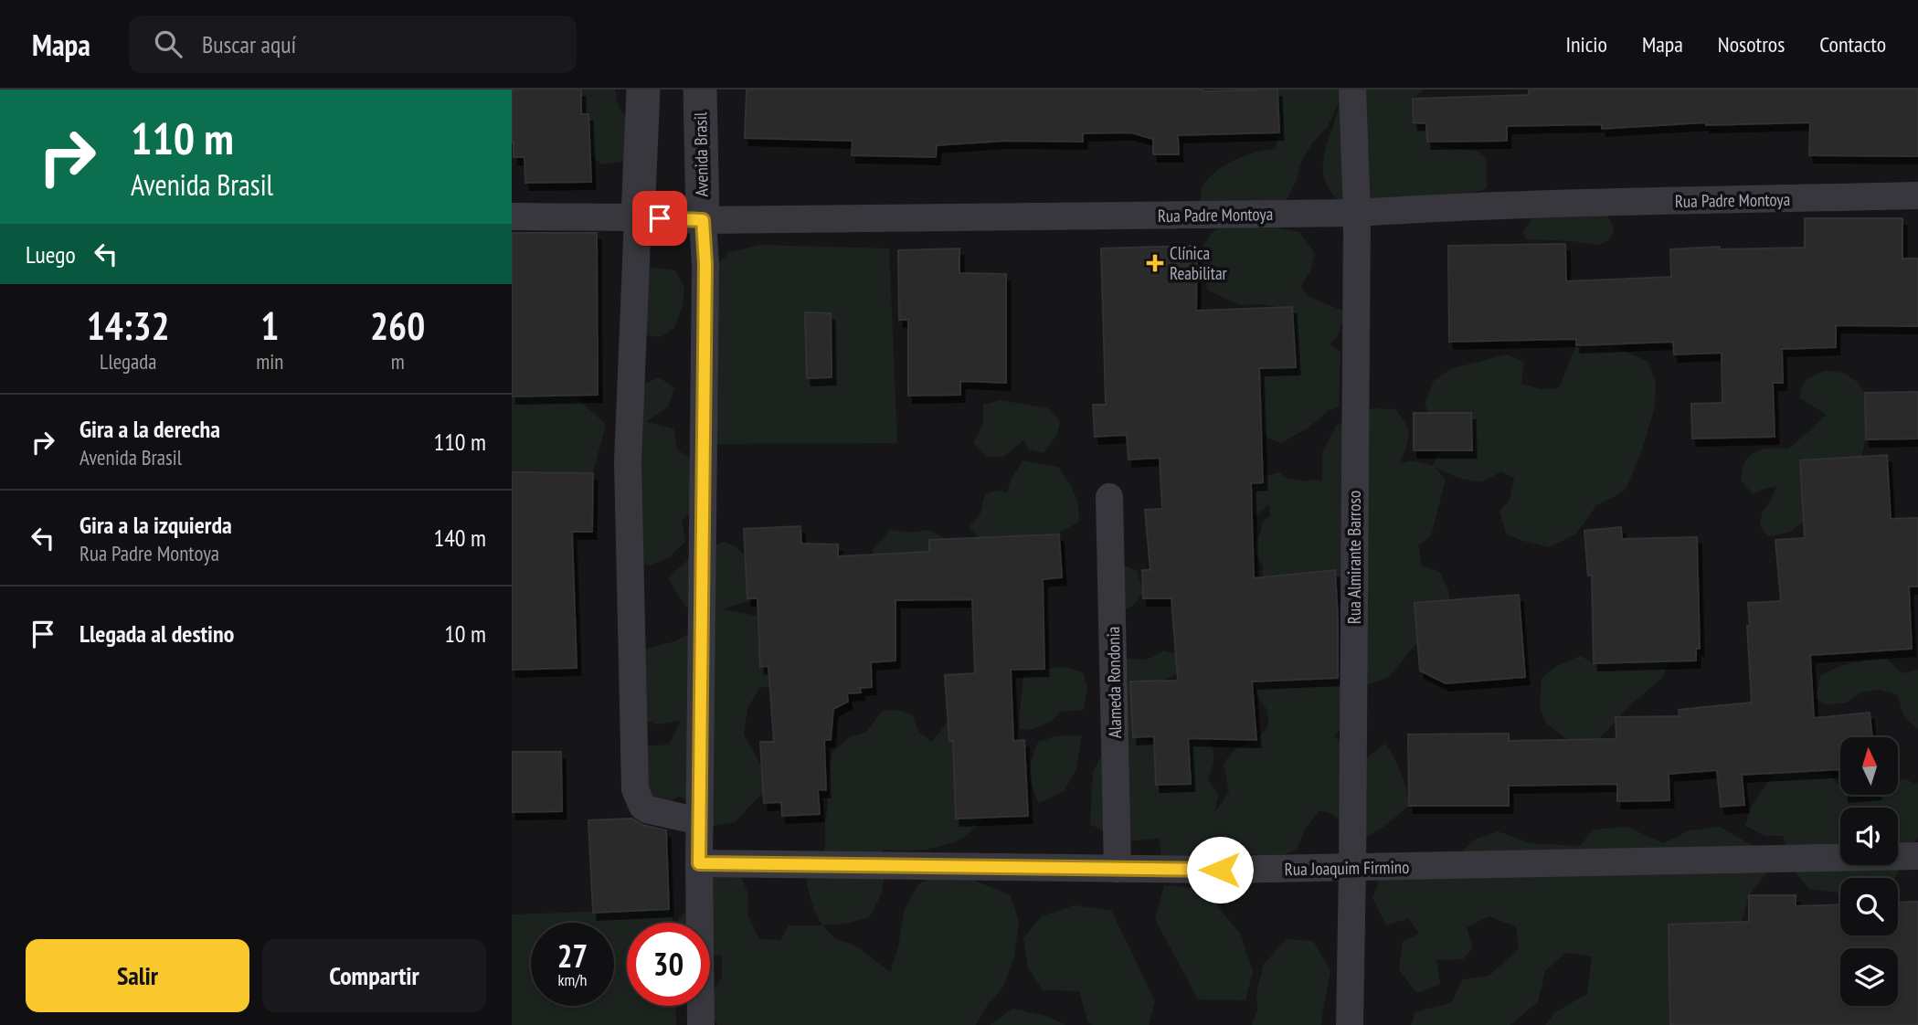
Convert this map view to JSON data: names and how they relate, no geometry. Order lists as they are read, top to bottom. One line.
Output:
{"streets":{"street":["Avenida Brasil","Rua Padre Montoya","Rua Almirante Barroso","Alameda Rondonia","Rua Joaquim Firmino"]},"crossings":[["Avenida Brasil","Rua Padre Montoya"],["Avenida Brasil","Rua Joaquim Firmino"],["Rua Padre Montoya","Rua Almirante Barroso"],["Rua Almirante Barroso","Rua Joaquim Firmino"],["Alameda Rondonia","Rua Joaquim Firmino"]],"places":{"health":["Clínica Reabilitar"]},"north":"top","page":{"header":"Mapa","search":"Buscar aquí","nav":["Inicio","Mapa","Nosotros","Contacto"],"turn":["110 m","Avenida Brasil"],"then":"Luego","eta":["14:32","Llegada","1","min","260","m"],"list":[{"name":"Gira a la derecha","note":"Avenida Brasil","value":"110 m"},{"name":"Gira a la izquierda","note":"Rua Padre Montoya","value":"140 m"},{"name":"Llegada al destino","value":"10 m"}],"speed":"27 km/h","limit":"30","buttons":["Salir","Compartir"]}}
